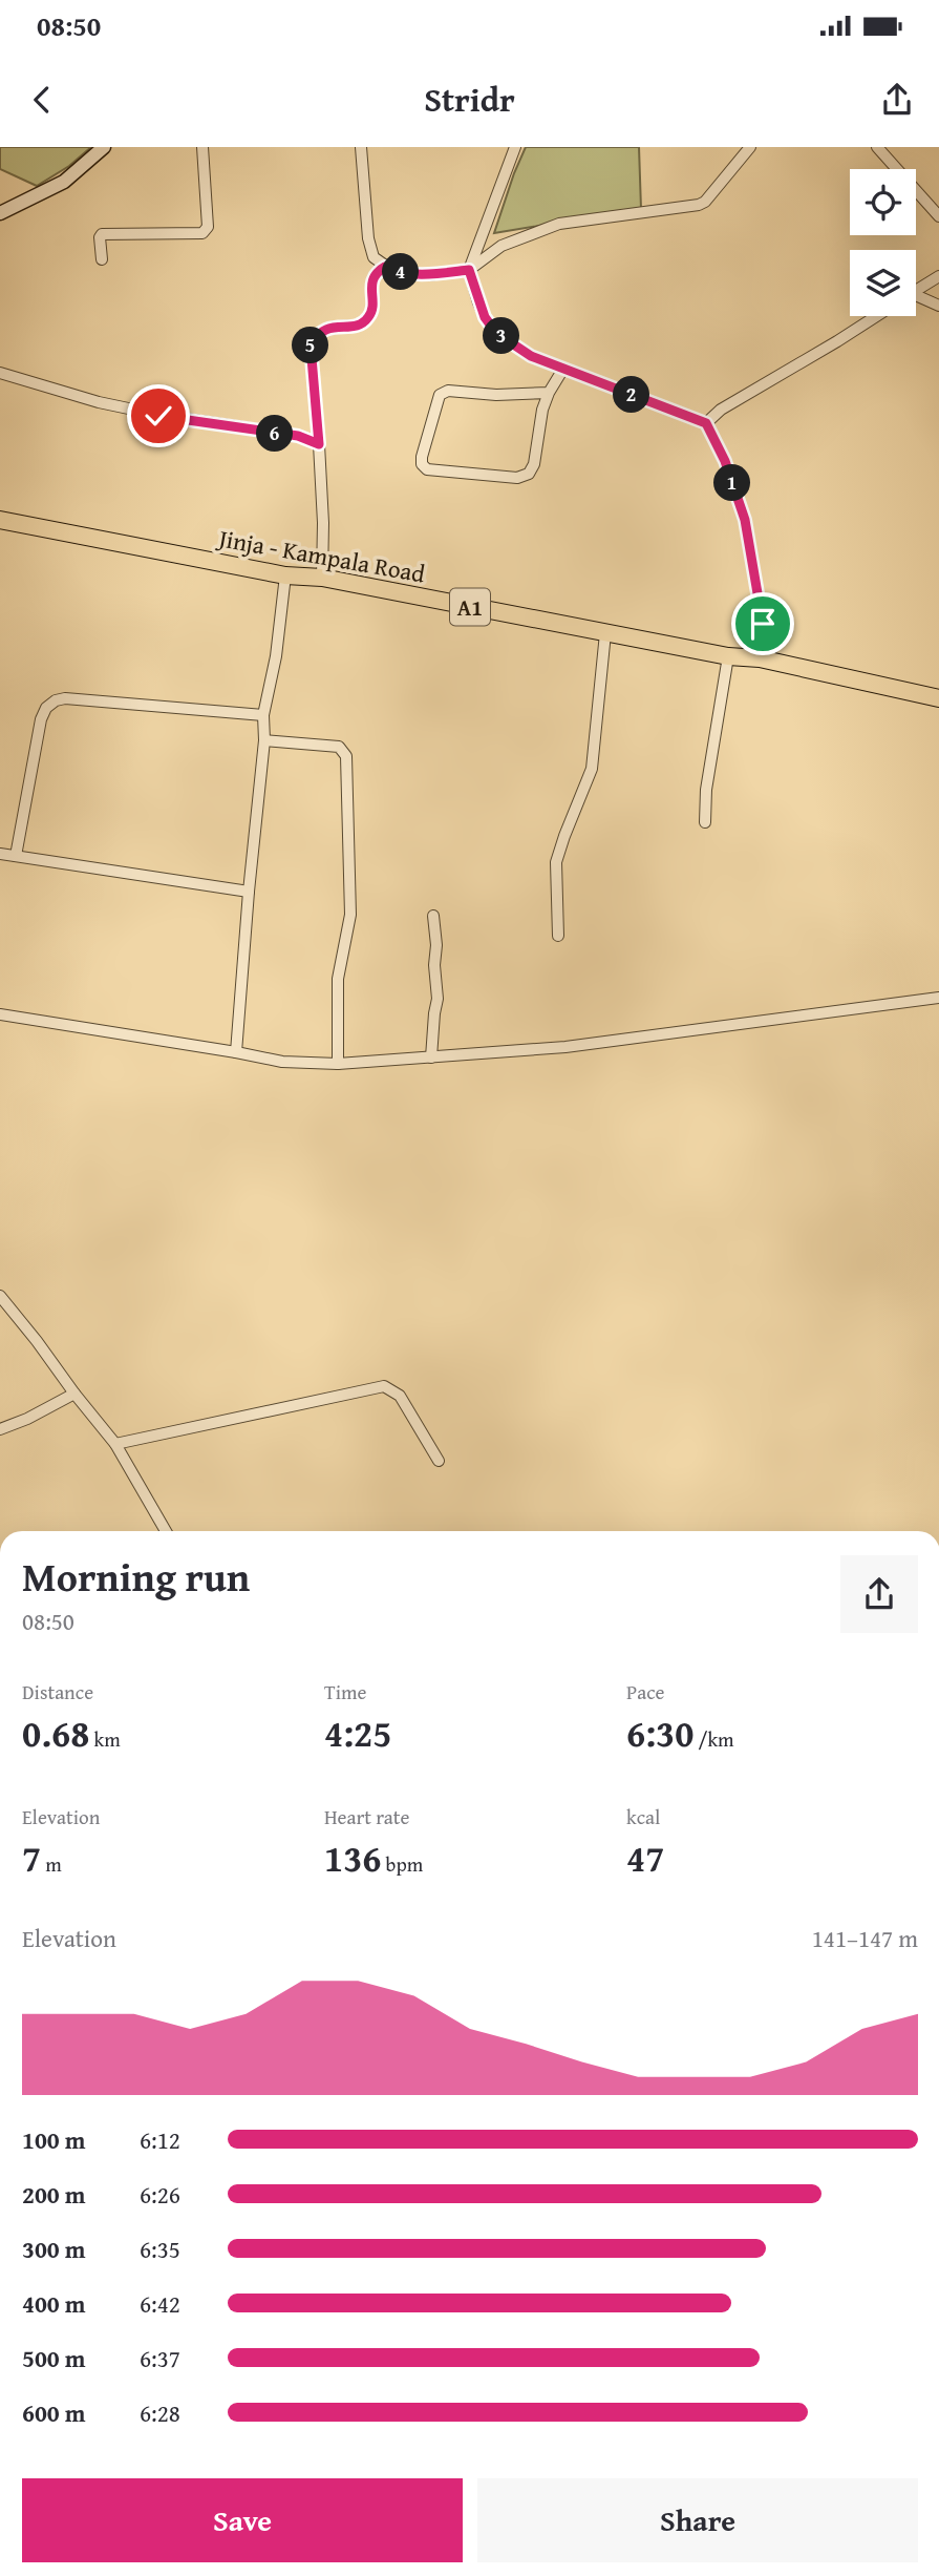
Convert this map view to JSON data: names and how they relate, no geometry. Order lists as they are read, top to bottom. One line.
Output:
{"streets":{"highway":["Jinja - Kampala Road","A1"]},"page":{"status":"08:50","header":"Stridr","pins":["4","3","5","2","6","1"],"heading":["Morning run","08:50"],"stats":[["Distance","0.68 km"],["Time","4:25"],["Pace","6:30 /km"],["Elevation","7 m"],["Heart rate","136 bpm"],["kcal","47"]],"chart":["Elevation","141–147 m"],"list":[{"name":"100 m","note":"6:12"},{"name":"200 m","note":"6:26"},{"name":"300 m","note":"6:35"},{"name":"400 m","note":"6:42"},{"name":"500 m","note":"6:37"},{"name":"600 m","note":"6:28"}],"buttons":["Save","Share"]}}
